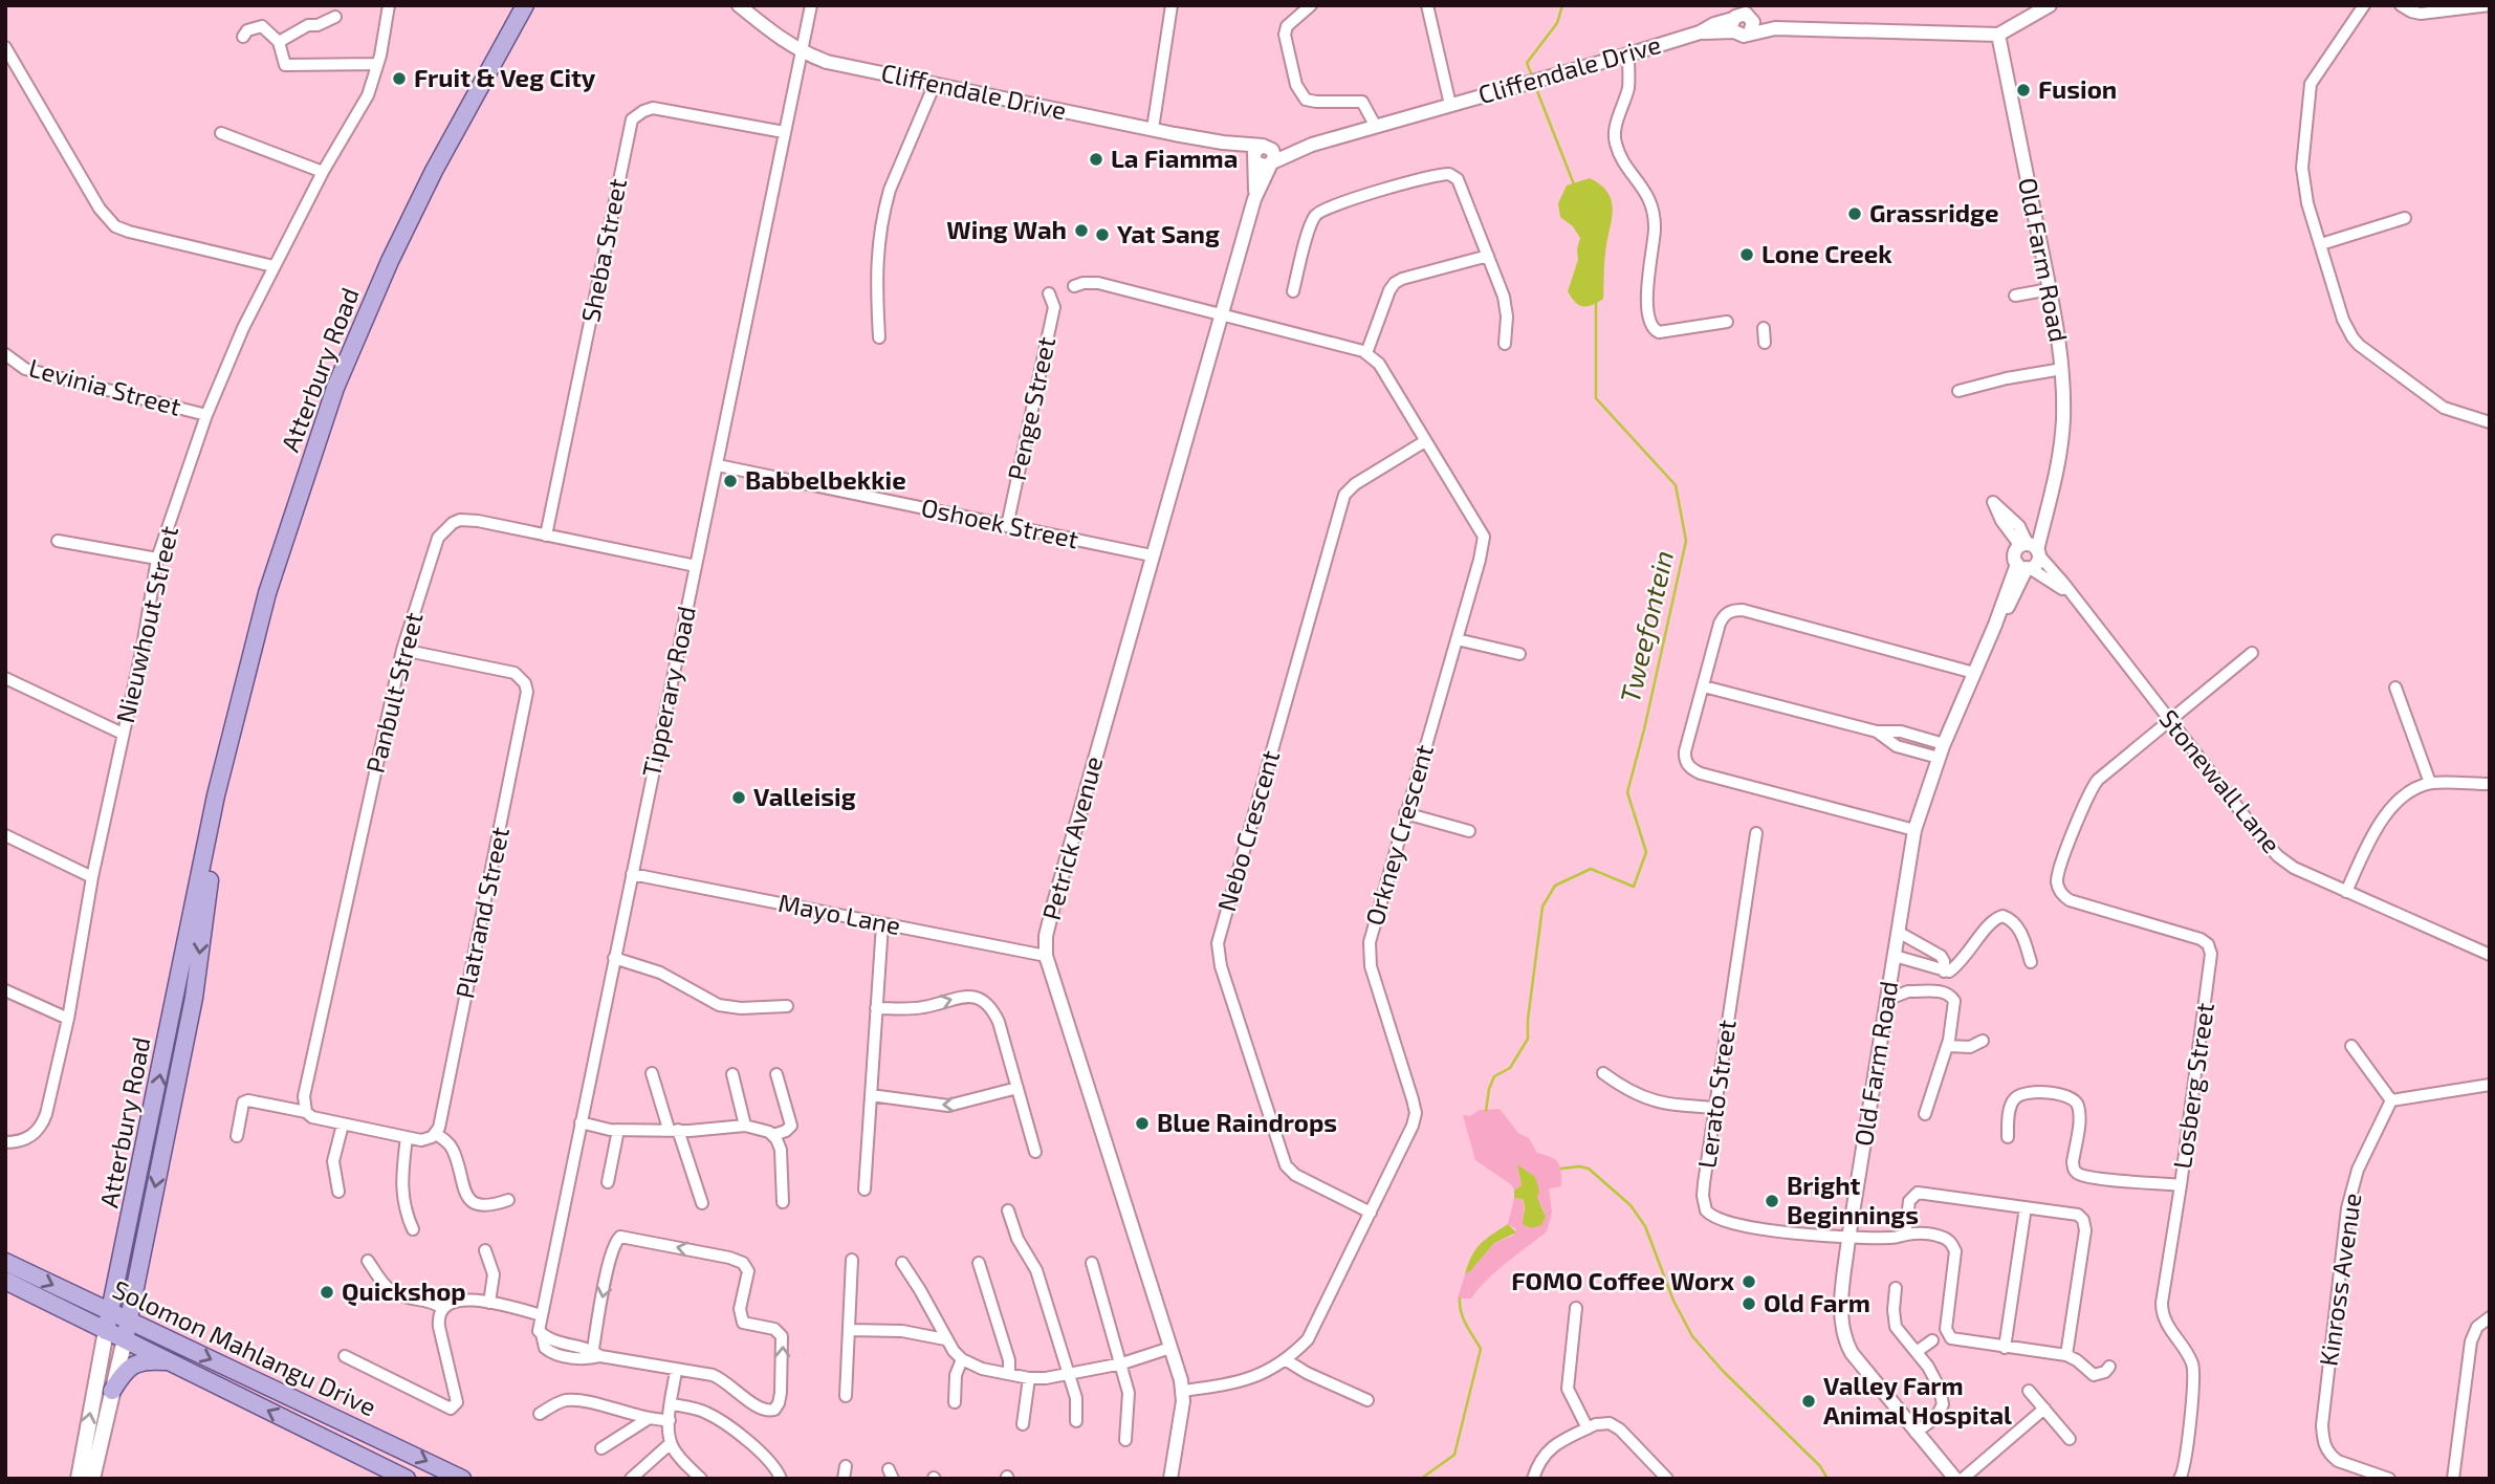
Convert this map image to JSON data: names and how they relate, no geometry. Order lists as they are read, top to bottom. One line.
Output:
{"streets":{"main road":["Atterbury Road","Solomon Mahlangu Drive"],"street":["Cliffendale Drive","Sheba Street","Old Farm Road","Levinia Street","Penge Street","Oshoek Street","Nieuwhout Street","Tipperary Road","Panbult Street","Stonewall Lane","Nebo Crescent","Orkney Crescent","Petrick Avenue","Platrand Street","Mayo Lane","Losberg Street","Lerato Street","Kinross Avenue"]},"crossings":[["Cliffendale Drive","Tipperary Road"],["Cliffendale Drive","Petrick Avenue"],["Sheba Street","Tipperary Road"],["Sheba Street","Panbult Street"],["Old Farm Road","Stonewall Lane"],["Old Farm Road","Lerato Street"],["Atterbury Road","Solomon Mahlangu Drive"],["Levinia Street","Nieuwhout Street"],["Penge Street","Oshoek Street"],["Oshoek Street","Tipperary Road"],["Oshoek Street","Petrick Avenue"],["Tipperary Road","Panbult Street"],["Tipperary Road","Mayo Lane"],["Panbult Street","Platrand Street"],["Stonewall Lane","Losberg Street"],["Nebo Crescent","Orkney Crescent"],["Orkney Crescent","Petrick Avenue"],["Petrick Avenue","Mayo Lane"]],"water":["Tweefontein"],"places":["Fruit & Veg City","Fusion","La Fiamma","Grassridge","Wing Wah","Yat Sang","Lone Creek","Babbelbekkie","Valleisig","Blue Raindrops","Bright Beginnings","FOMO Coffee Worx","Quickshop","Old Farm","Valley Farm Animal Hospital"]}
